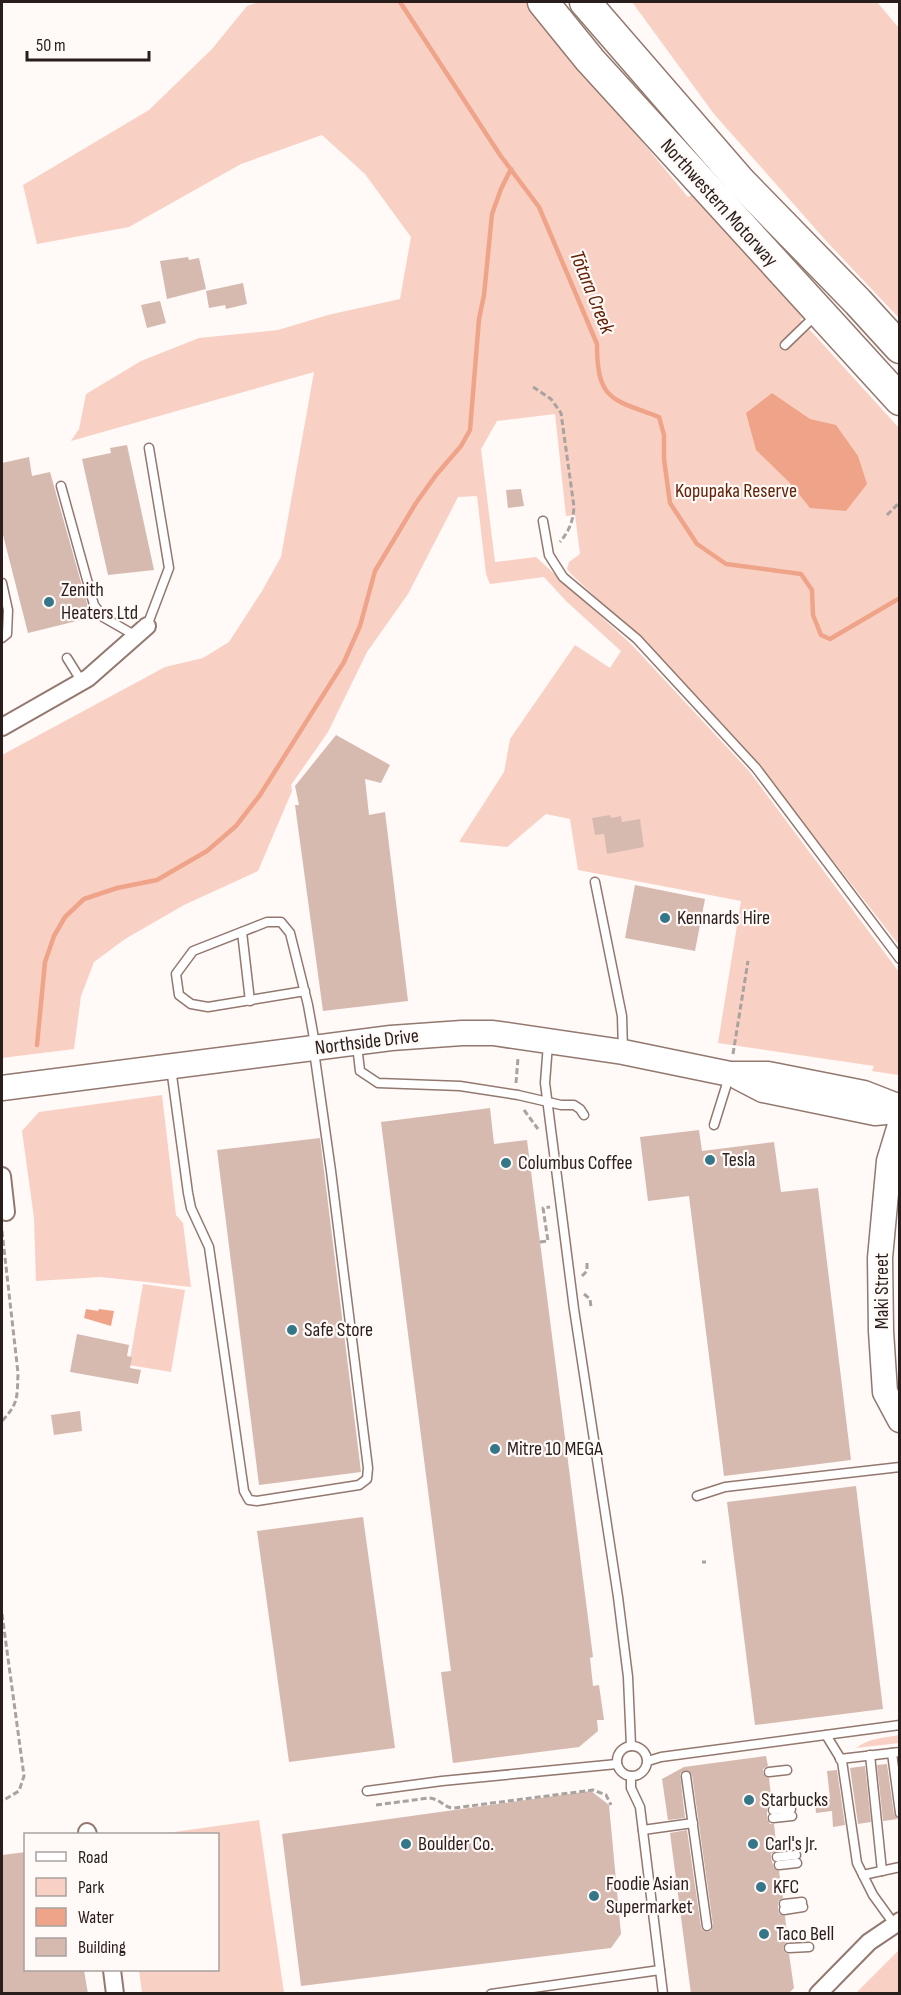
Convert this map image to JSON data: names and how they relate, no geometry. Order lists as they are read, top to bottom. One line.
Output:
{"streets":{"highway":["Northwestern Motorway"],"street":["Northside Drive","Maki Street"]},"water":["Tōtara Creek"],"parks":["Kopupaka Reserve"],"places":["Zenith Heaters Ltd","Kennards Hire","Tesla","Columbus Coffee","Safe Store","Mitre 10 MEGA","Starbucks","Boulder Co.","Carl's Jr.","KFC","Foodie Asian Supermarket","Taco Bell"],"legend":["Road","Park","Water","Building"],"scale_bar":"50 m"}
